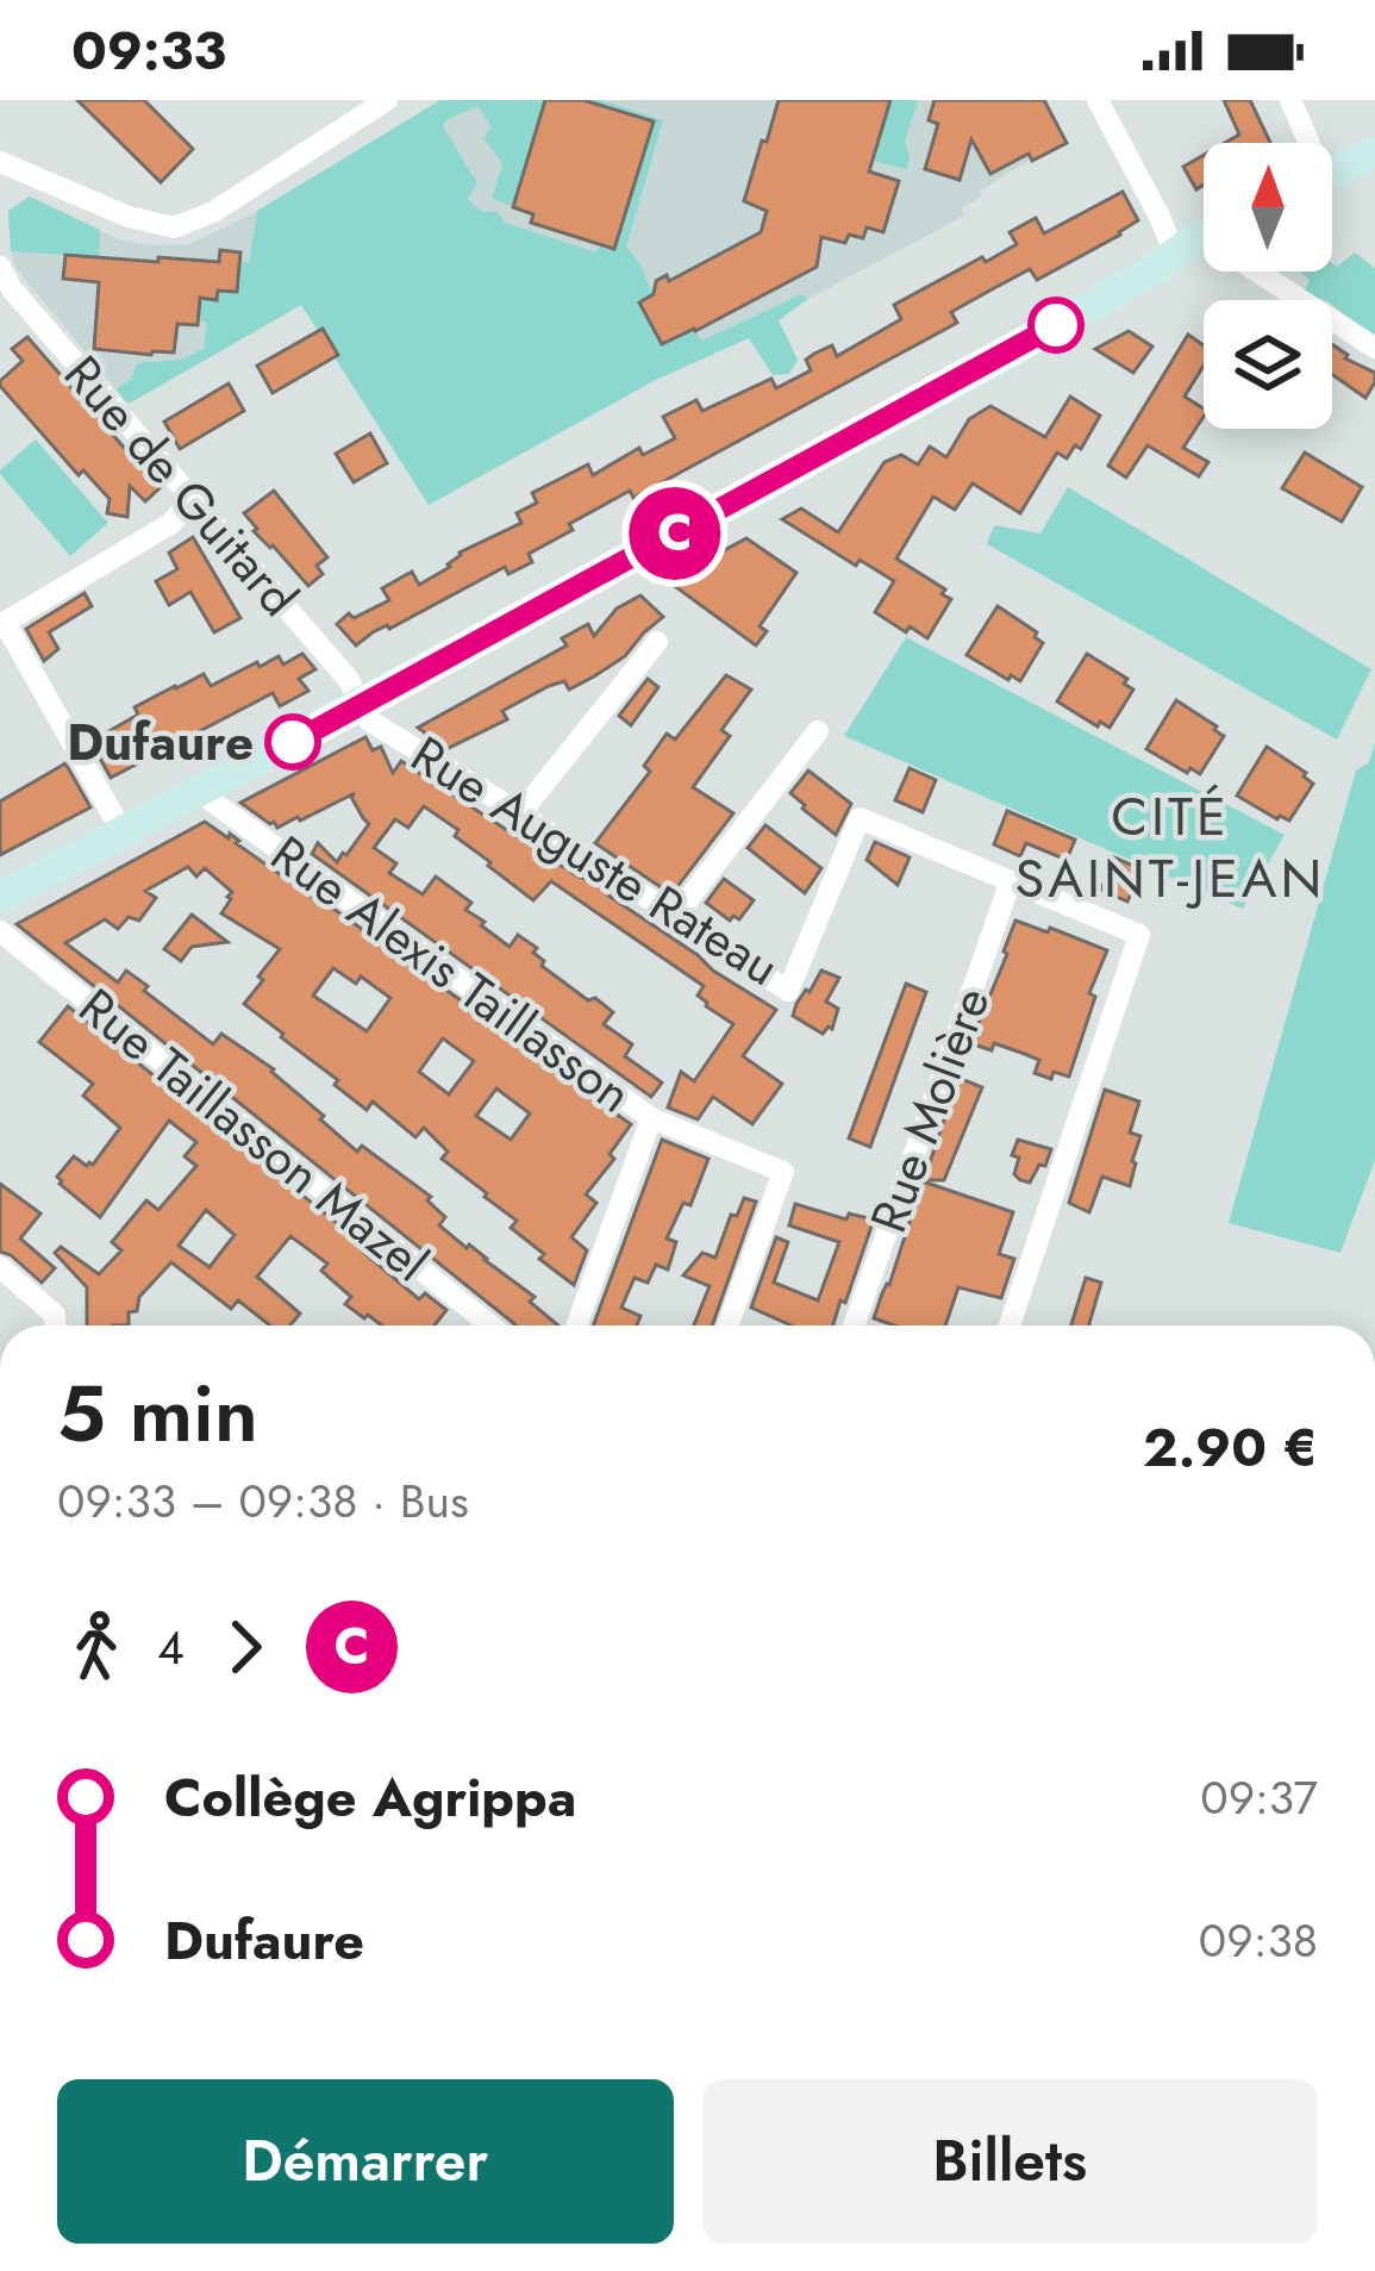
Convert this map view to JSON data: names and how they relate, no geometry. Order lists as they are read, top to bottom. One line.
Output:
{"streets":{"street":["Rue de Guitard","Rue Auguste Rateau","Rue Alexis Taillasson","Rue Molière","Rue Taillasson Mazel"]},"crossings":[["Rue de Guitard","Rue Auguste Rateau"],["Rue Auguste Rateau","Rue Molière"]],"districts":["CITÉ SAINT-JEAN"],"places":["Dufaure"],"lines":["bus line C"],"north":"top","page":{"status":"09:33","on_map":"C","heading":["5 min","09:33 – 09:38 · Bus","2.90 €"],"legs":["4","C"],"list":[{"name":"Collège Agrippa","value":"09:37"},{"name":"Dufaure","value":"09:38"}],"buttons":["Démarrer","Billets"]}}
